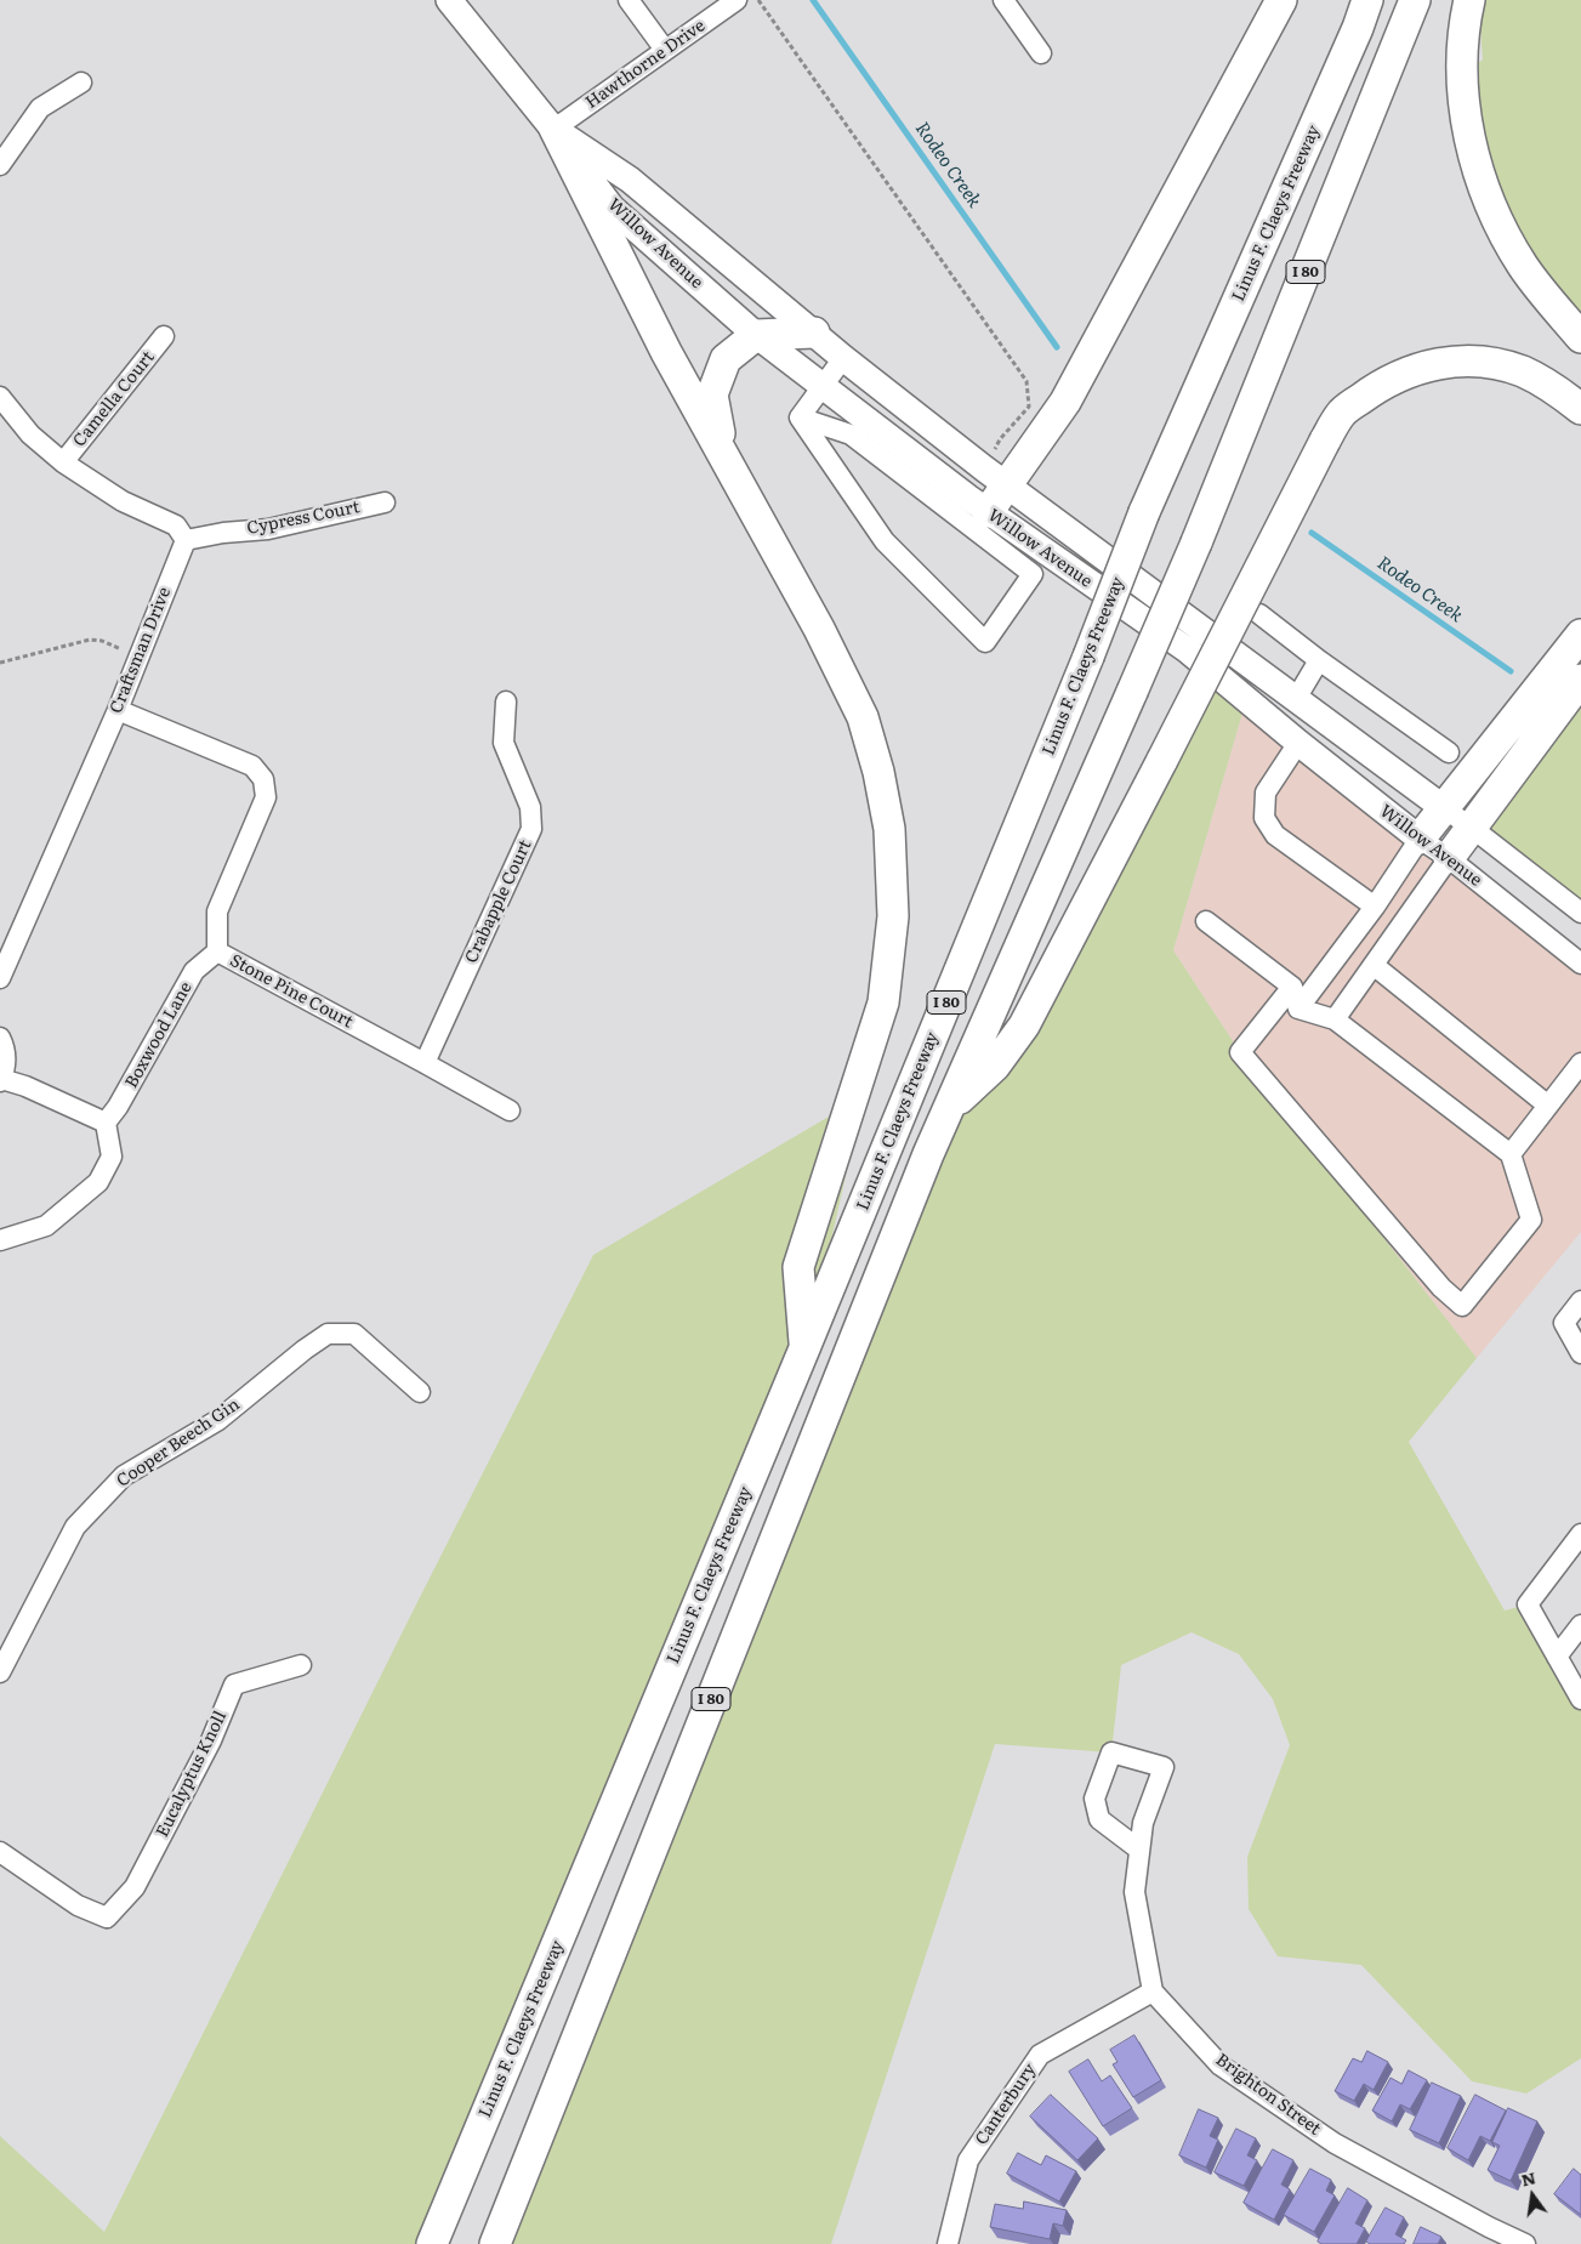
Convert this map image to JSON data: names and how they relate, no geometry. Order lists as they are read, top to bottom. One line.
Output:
{"streets":{"highway":["Linus F. Claeys Freeway","I 80"],"main road":["Willow Avenue"],"street":["Hawthorne Drive","Camella Court","Cypress Court","Craftsman Drive","Crabapple Court","Stone Pine Court","Boxwood Lane","Cooper Beech Gin","Eucalyptus Knoll","Brighton Street","Canterbury"]},"crossings":[["Hawthorne Drive","Willow Avenue"],["Cypress Court","Craftsman Drive"],["Craftsman Drive","Stone Pine Court"],["Crabapple Court","Stone Pine Court"],["Stone Pine Court","Boxwood Lane"],["Brighton Street","Canterbury"]],"water":["Rodeo Creek"],"north":"top"}
